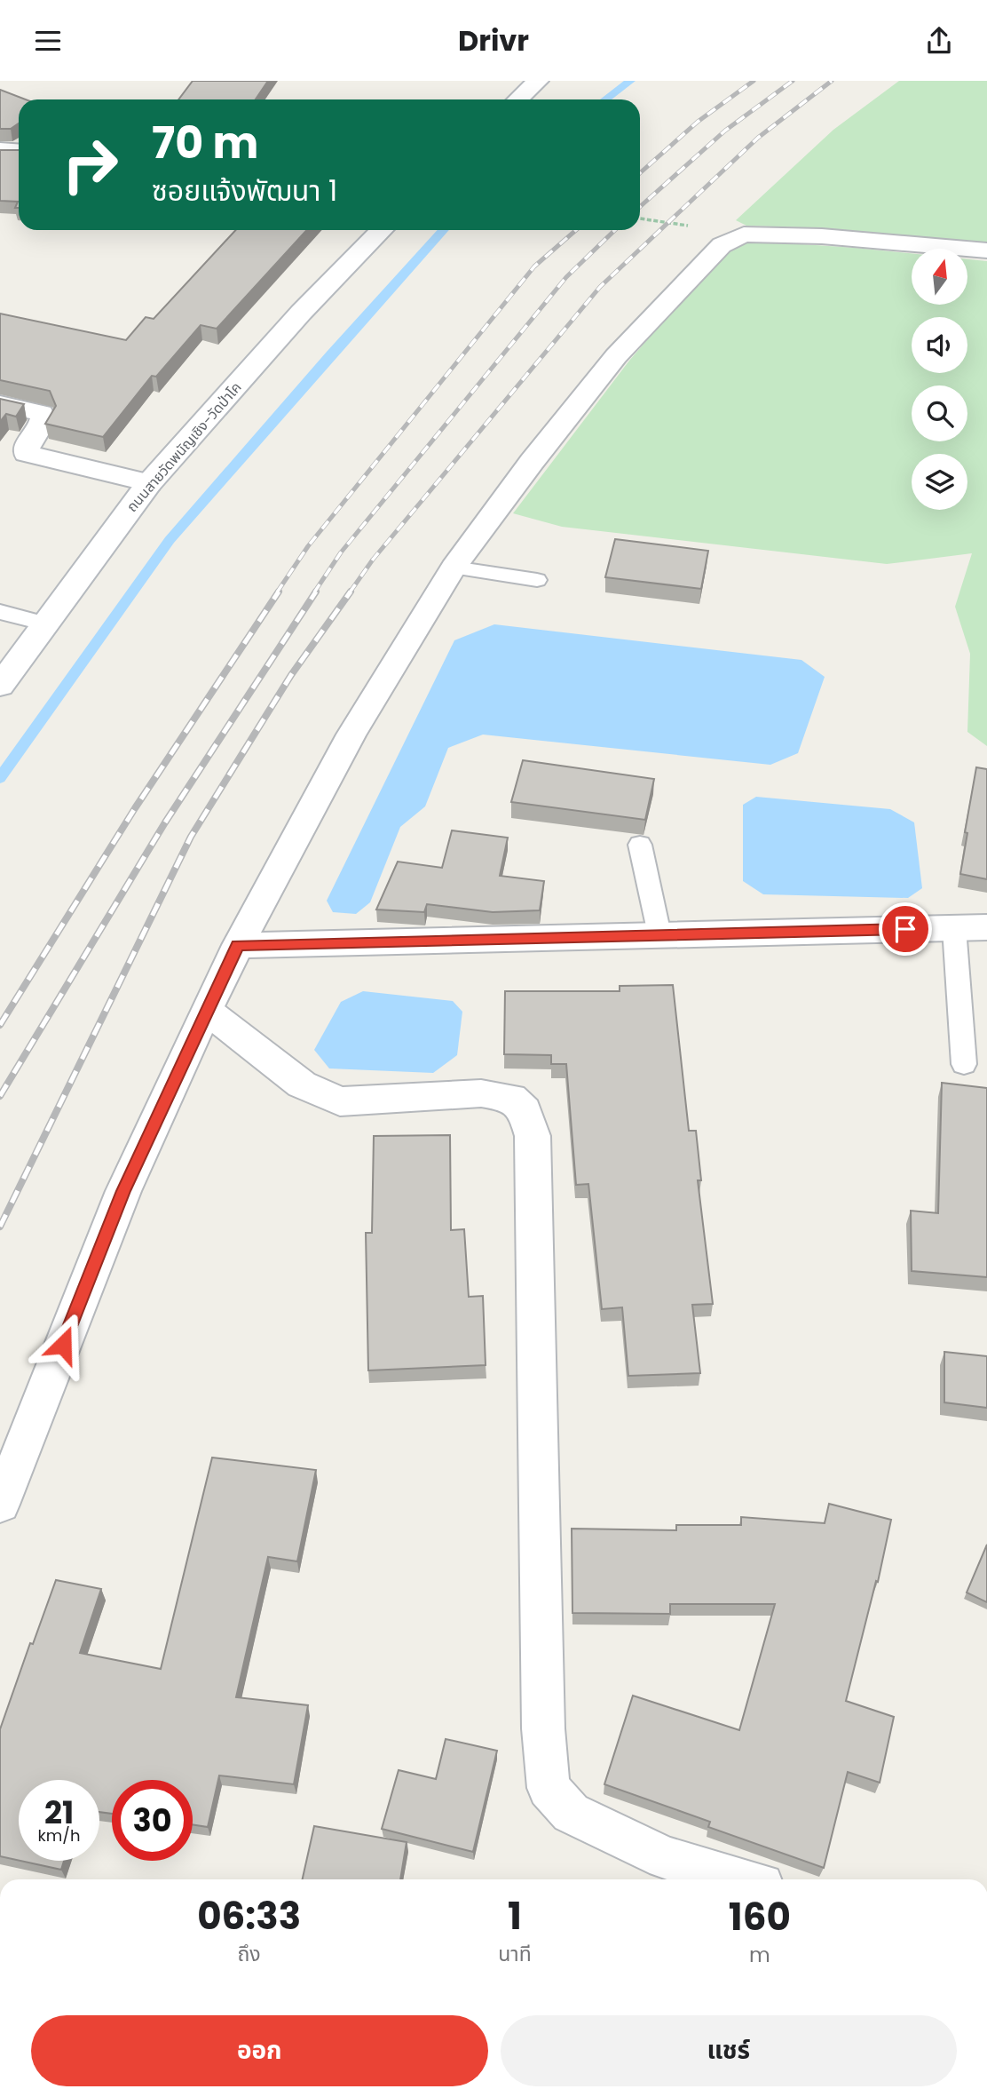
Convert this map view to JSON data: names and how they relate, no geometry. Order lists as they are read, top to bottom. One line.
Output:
{"streets":{"street":["ถนนสายวัดพนัญเชิง-วัดป่าโค"]},"north":"top","page":{"header":"Drivr","turn":["70 m","ซอยแจ้งพัฒนา 1"],"speed":"21 km/h","limit":"30","eta":["06:33","ถึง","1","นาที","160","m"],"buttons":["ออก","แชร์"]}}
